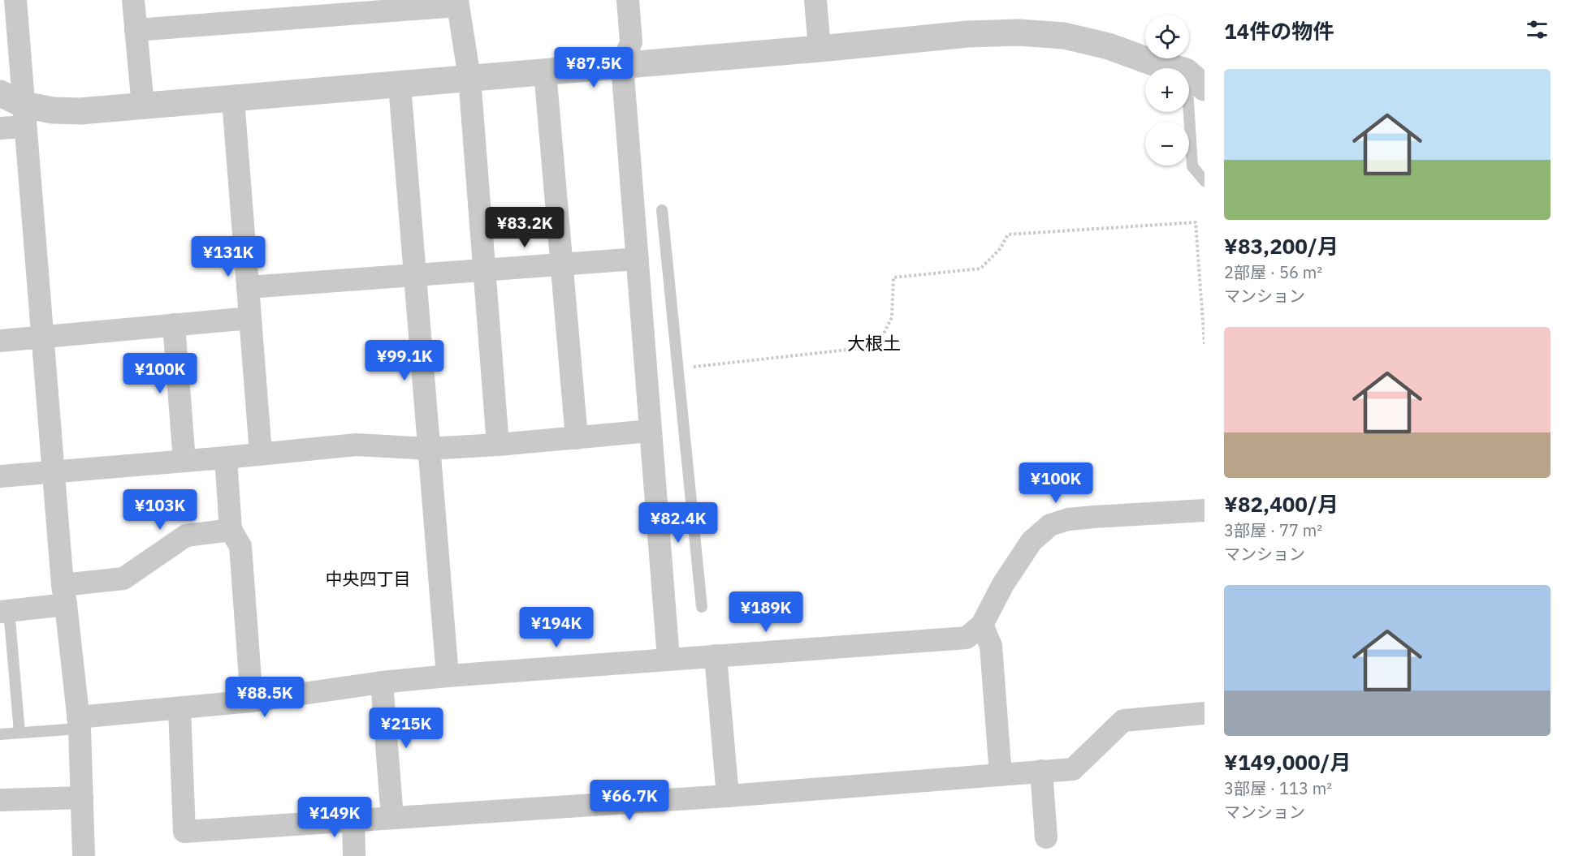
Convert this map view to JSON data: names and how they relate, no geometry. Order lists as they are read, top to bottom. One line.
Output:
{"districts":["大根土","中央四丁目"],"page":{"heading":"14件の物件","map_buttons":["+","−"],"price":["¥87.5K","¥83.2K","¥131K","¥99.1K","¥100K","¥100K","¥103K","¥82.4K","¥189K","¥194K","¥88.5K","¥215K","¥66.7K","¥149K"],"list":[{"name":"¥83,200/月","note":"2部屋 · 56 m² · マンション"},{"name":"¥82,400/月","note":"3部屋 · 77 m² · マンション"},{"name":"¥149,000/月","note":"3部屋 · 113 m² · マンション"}]}}
